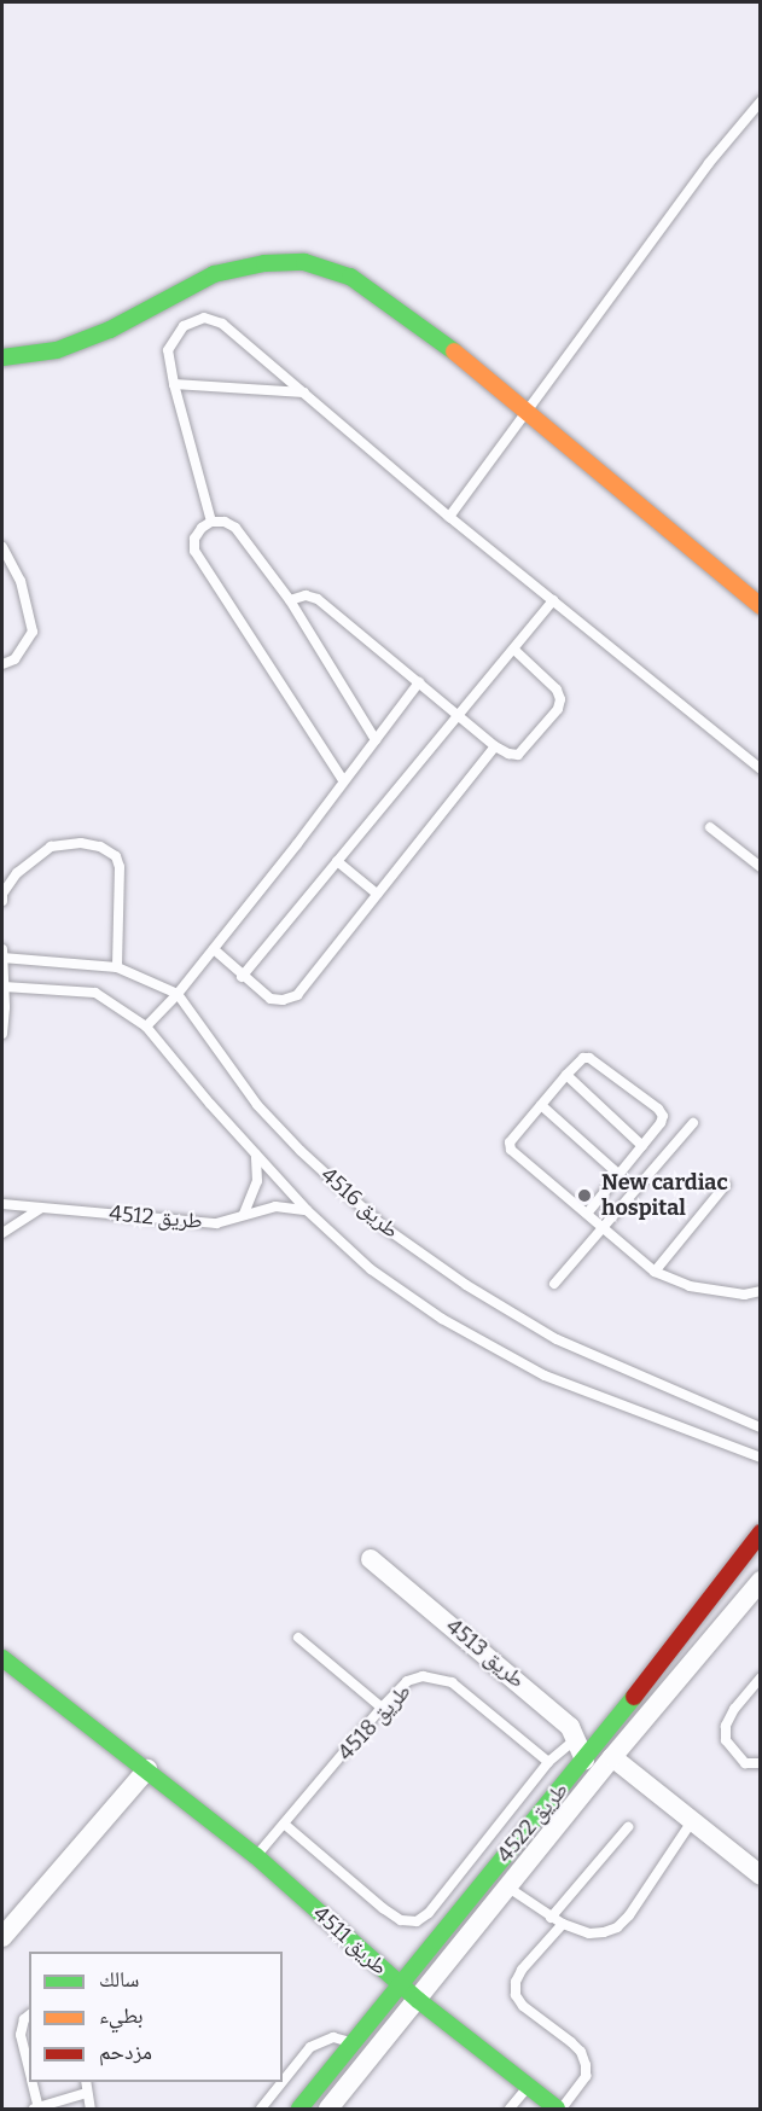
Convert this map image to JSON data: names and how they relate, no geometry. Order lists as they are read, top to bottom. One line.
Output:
{"streets":{"street":["طريق 4513","طريق 4522","طريق 4511"],"lane":["طريق 4516","طريق 4512","طريق 4518"]},"crossings":[["طريق 4516","طريق 4512"],["طريق 4513","طريق 4522"],["طريق 4518","طريق 4511"],["طريق 4522","طريق 4511"]],"places":["New cardiac hospital"],"legend":["سالك","بطيء","مزدحم"]}
